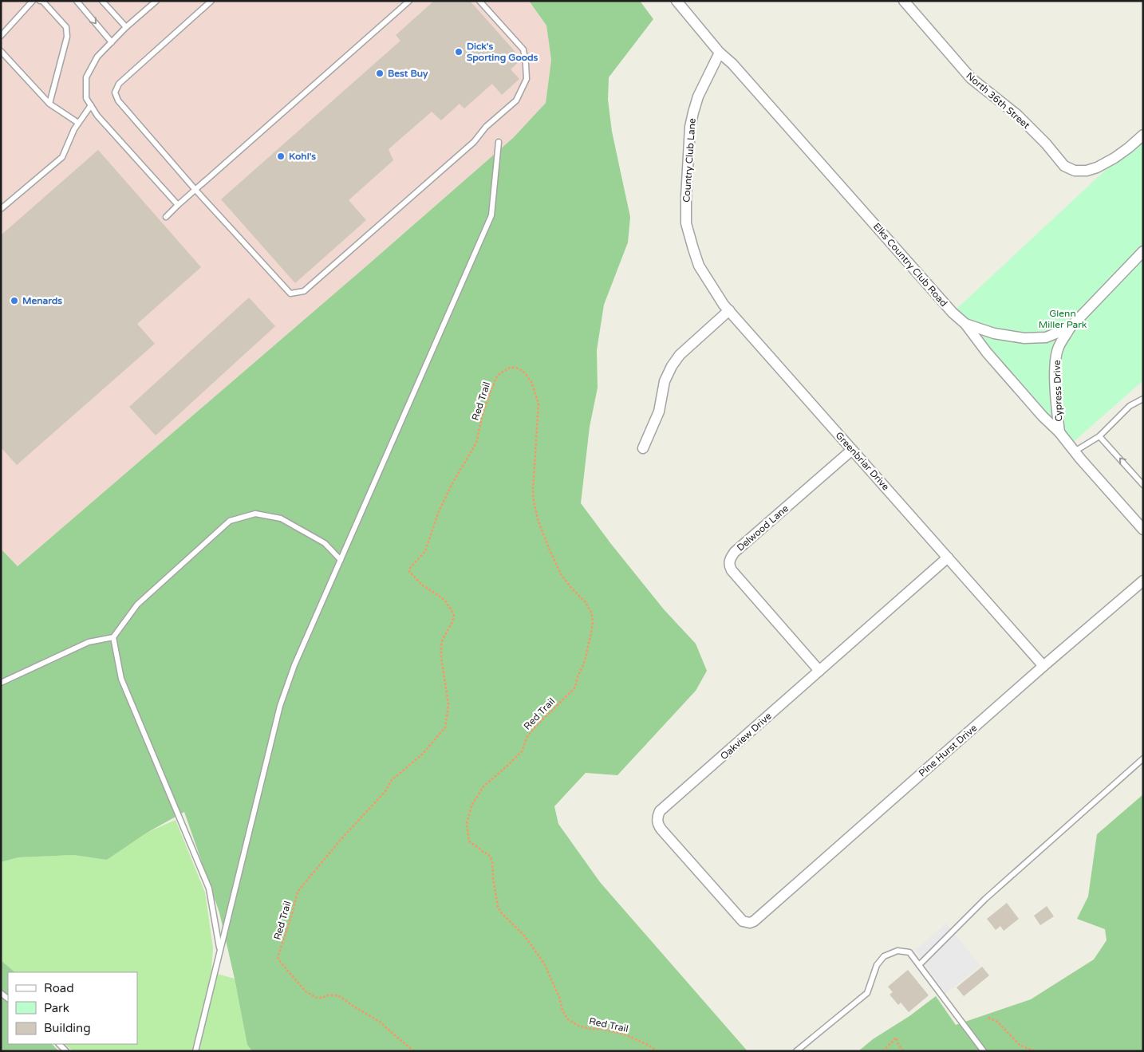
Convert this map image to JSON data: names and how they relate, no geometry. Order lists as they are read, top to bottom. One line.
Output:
{"streets":{"street":["North 36th Street","Country Club Lane","Elks Country Club Road","Cypress Drive","Greenbriar Drive","Delwood Lane","Oakview Drive","Pine Hurst Drive"],"path":["Red Trail"]},"crossings":[["Country Club Lane","Elks Country Club Road"],["Country Club Lane","Greenbriar Drive"],["Elks Country Club Road","Cypress Drive"],["Greenbriar Drive","Delwood Lane"],["Greenbriar Drive","Oakview Drive"],["Greenbriar Drive","Pine Hurst Drive"],["Delwood Lane","Oakview Drive"],["Oakview Drive","Pine Hurst Drive"]],"parks":["Glenn Miller Park"],"places":["Dick's Sporting Goods","Best Buy","Kohl's","Menards"],"legend":["Road","Park","Building"]}
